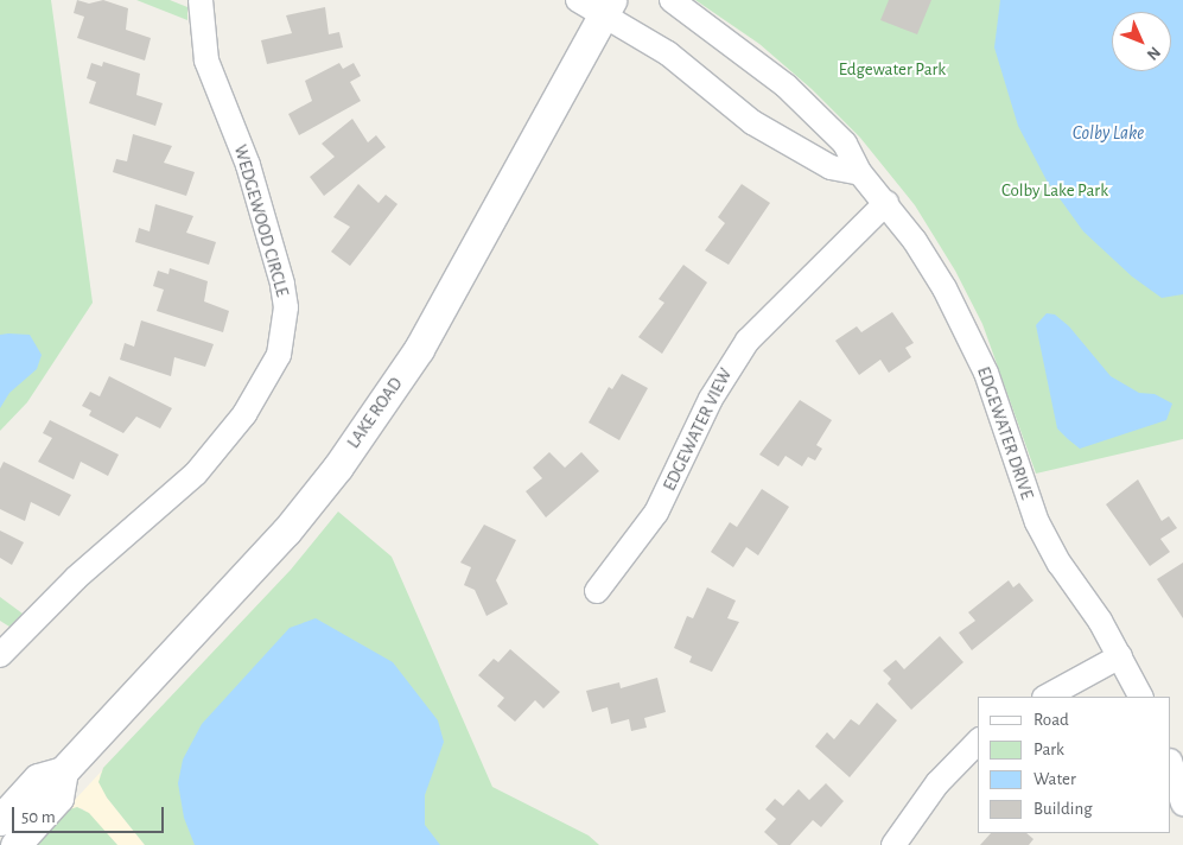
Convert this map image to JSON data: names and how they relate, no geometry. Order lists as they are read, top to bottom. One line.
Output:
{"streets":{"street":["WEDGEWOOD CIRCLE","LAKE ROAD","EDGEWATER VIEW","EDGEWATER DRIVE"]},"crossings":[["EDGEWATER VIEW","EDGEWATER DRIVE"]],"water":["Colby Lake"],"parks":["Edgewater Park","Colby Lake Park"],"legend":["Road","Park","Water","Building"],"scale_bar":"50 m","north":"bottom right"}
